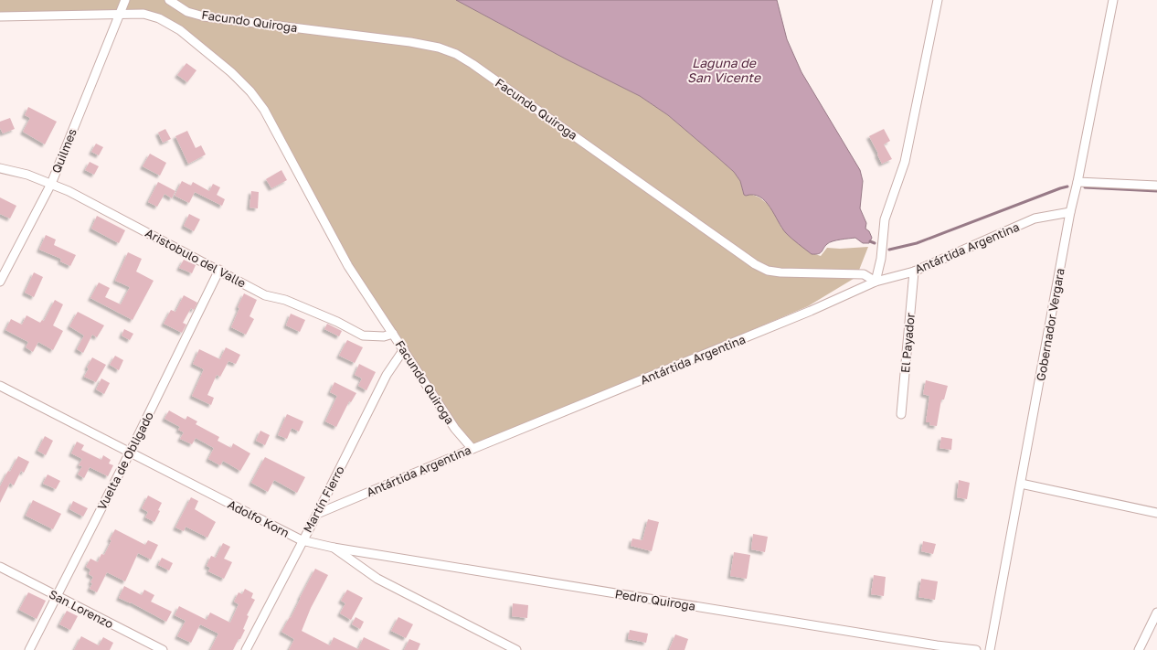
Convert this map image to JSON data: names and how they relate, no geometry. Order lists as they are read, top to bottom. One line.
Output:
{"streets":{"street":["Facundo Quiroga","Quilmes","Antártida Argentina","Aristobulo del Valle","Gobernador Vergara","El Payador","Vuelta de Obligado","Martín Fierro","Adolfo Korn","Pedro Quiroga","San Lorenzo"]},"crossings":[["Facundo Quiroga","Quilmes"],["Facundo Quiroga","Antártida Argentina"],["Facundo Quiroga","Aristobulo del Valle"],["Facundo Quiroga","Martín Fierro"],["Quilmes","Aristobulo del Valle"],["Antártida Argentina","Gobernador Vergara"],["Antártida Argentina","El Payador"],["Antártida Argentina","Martín Fierro"],["Aristobulo del Valle","Vuelta de Obligado"],["Vuelta de Obligado","Adolfo Korn"],["Vuelta de Obligado","San Lorenzo"],["Martín Fierro","Adolfo Korn"],["Adolfo Korn","Pedro Quiroga"]],"water":["Laguna de San Vicente"]}
